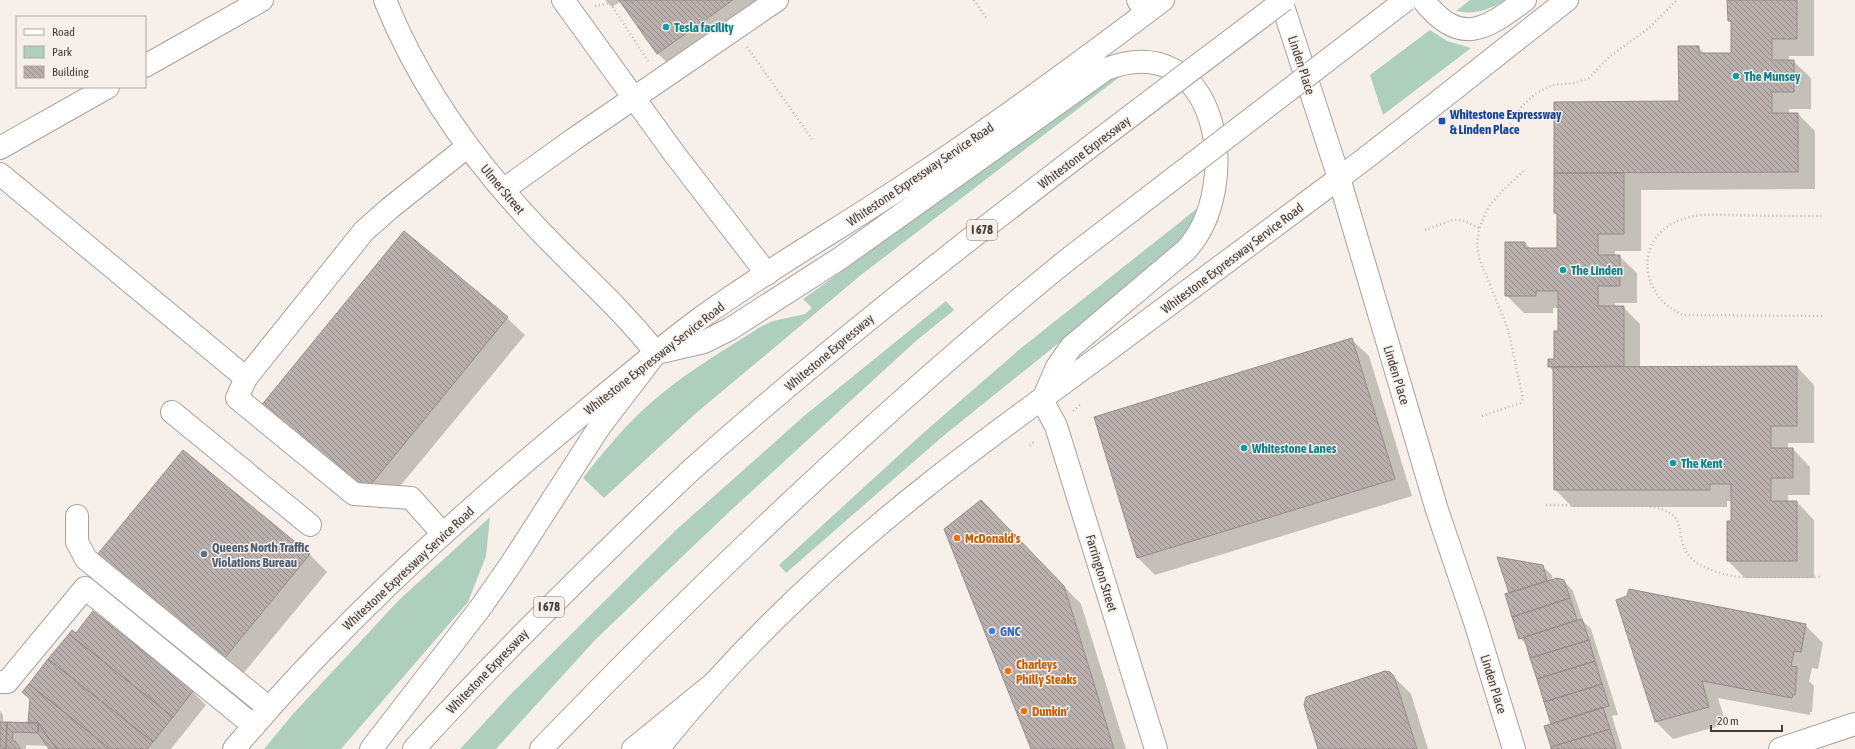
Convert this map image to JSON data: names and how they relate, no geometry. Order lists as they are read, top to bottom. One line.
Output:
{"streets":{"main road":["Linden Place","Whitestone Expressway","Whitestone Expressway Service Road","Ulmer Street","I 678","Farrington Street"]},"crossings":[["Linden Place","Whitestone Expressway"],["Linden Place","Whitestone Expressway Service Road"],["Whitestone Expressway Service Road","Ulmer Street"],["Whitestone Expressway Service Road","Farrington Street"]],"places":{"other":["Tesla facility","The Munsey","The Linden","Whitestone Lanes","The Kent","McDonald's","Queens North Traffic Violations Bureau","GNC","Charleys Philly Steaks","Dunkin'"],"transit":["Whitestone Expressway & Linden Place"]},"legend":["Road","Park","Building"],"scale_bar":"20 m"}
